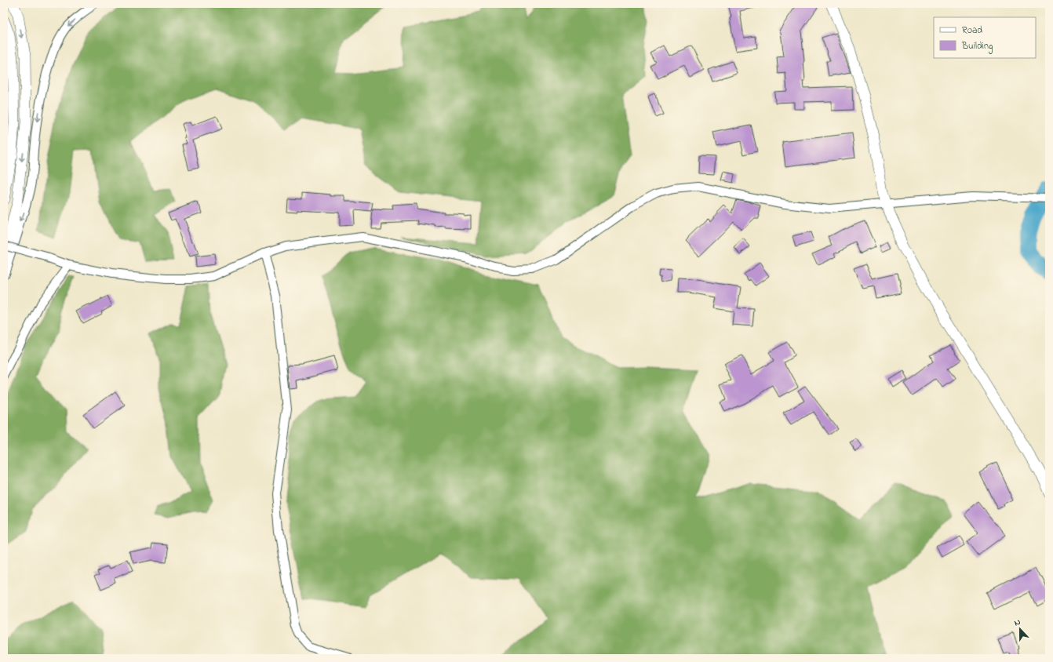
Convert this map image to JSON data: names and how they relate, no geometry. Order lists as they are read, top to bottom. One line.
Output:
{"legend":["Road","Building"],"north":"top"}
